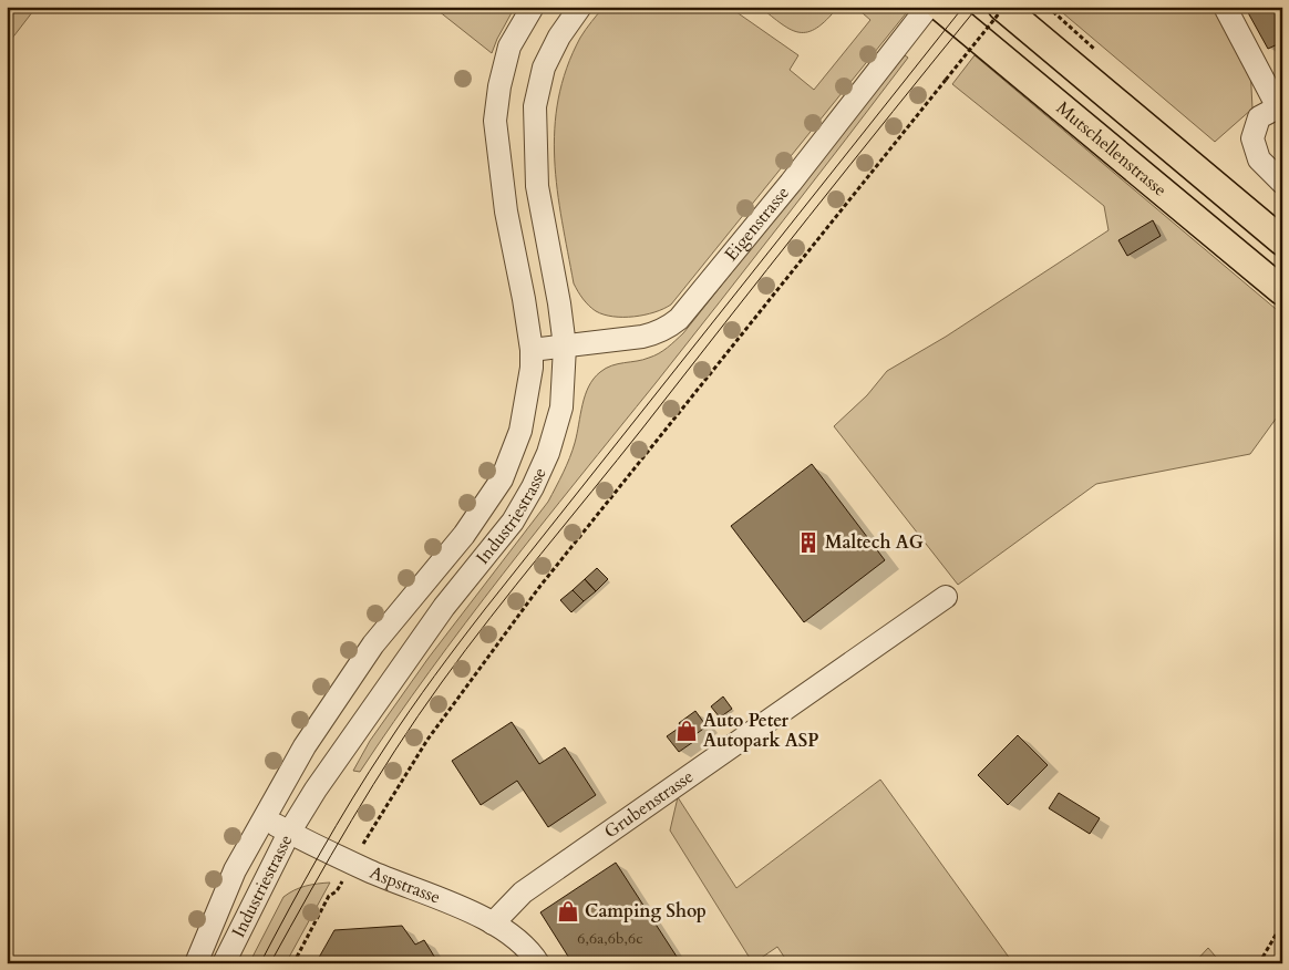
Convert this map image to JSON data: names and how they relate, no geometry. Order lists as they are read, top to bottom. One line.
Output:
{"streets":{"main road":["Mutschellenstrasse"],"street":["Eigenstrasse","Industriestrasse","Grubenstrasse","Aspstrasse"]},"crossings":[["Eigenstrasse","Industriestrasse"],["Industriestrasse","Aspstrasse"],["Grubenstrasse","Aspstrasse"]],"places":{"building":["Maltech AG"],"shop":["Auto Peter Autopark ASP","Camping Shop"]},"house_numbers":["6,6a,6b,6c"]}
